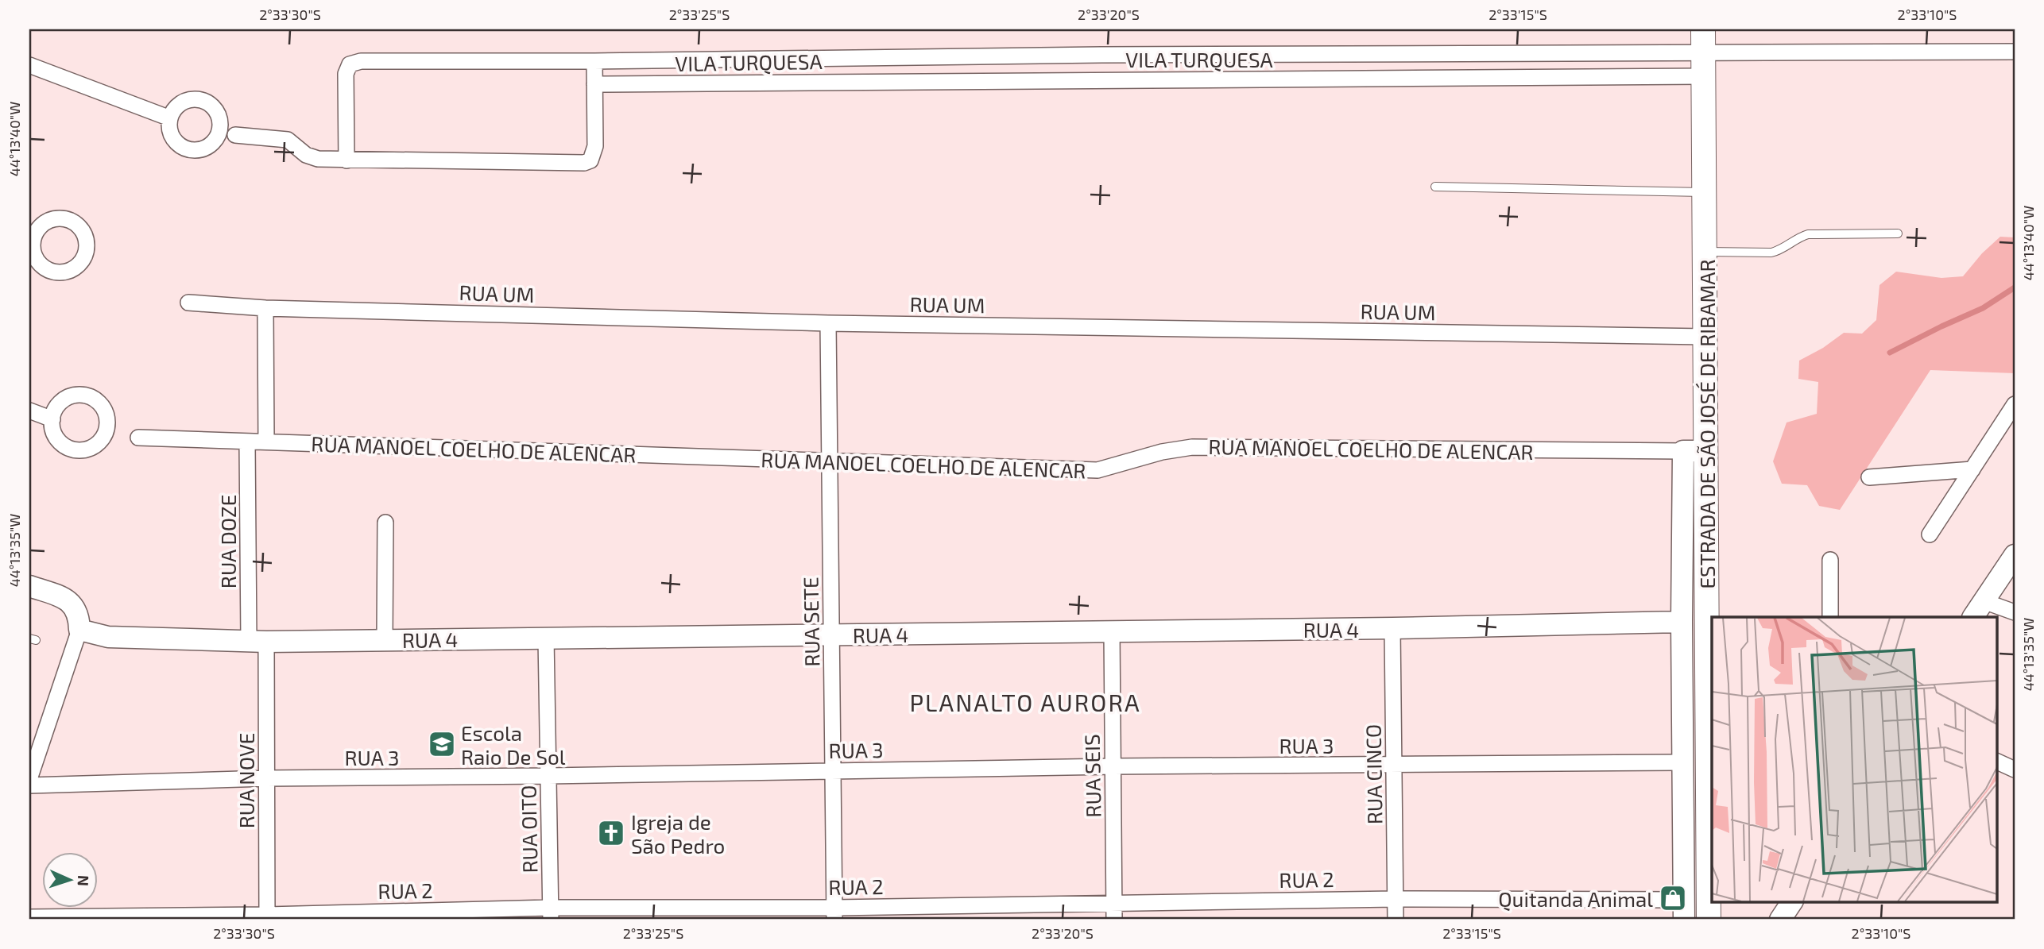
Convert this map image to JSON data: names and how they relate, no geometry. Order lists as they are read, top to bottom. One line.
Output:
{"streets":{"main road":["ESTRADA DE SÃO JOSÉ DE RIBAMAR"],"street":["VILA TURQUESA","RUA UM","RUA MANOEL COELHO DE ALENCAR","RUA DOZE","RUA SETE","RUA 4","RUA 3","RUA CINCO","RUA SEIS","RUA NOVE","RUA OITO","RUA 2"]},"crossings":[["VILA TURQUESA","ESTRADA DE SÃO JOSÉ DE RIBAMAR"],["RUA UM","ESTRADA DE SÃO JOSÉ DE RIBAMAR"],["RUA UM","RUA SETE"],["ESTRADA DE SÃO JOSÉ DE RIBAMAR","RUA MANOEL COELHO DE ALENCAR"],["ESTRADA DE SÃO JOSÉ DE RIBAMAR","RUA 4"],["ESTRADA DE SÃO JOSÉ DE RIBAMAR","RUA 3"],["ESTRADA DE SÃO JOSÉ DE RIBAMAR","RUA 2"],["RUA MANOEL COELHO DE ALENCAR","RUA DOZE"],["RUA MANOEL COELHO DE ALENCAR","RUA SETE"],["RUA DOZE","RUA 4"],["RUA DOZE","RUA NOVE"],["RUA SETE","RUA 4"],["RUA SETE","RUA 3"],["RUA SETE","RUA 2"],["RUA 4","RUA CINCO"],["RUA 4","RUA SEIS"],["RUA 4","RUA NOVE"],["RUA 4","RUA OITO"],["RUA 3","RUA CINCO"],["RUA 3","RUA SEIS"],["RUA 3","RUA NOVE"],["RUA 3","RUA OITO"],["RUA CINCO","RUA 2"],["RUA SEIS","RUA 2"],["RUA NOVE","RUA 2"],["RUA OITO","RUA 2"]],"districts":["PLANALTO AURORA"],"places":{"school or university":["Escola Raio De Sol"],"church":["Igreja de São Pedro"],"shop":["Quitanda Animal"]},"north":"right","coordinates":["2°33'30\"S","2°33'25\"S","2°33'20\"S","2°33'15\"S","2°33'10\"S","44°13'40\"W","44°13'35\"W"]}
